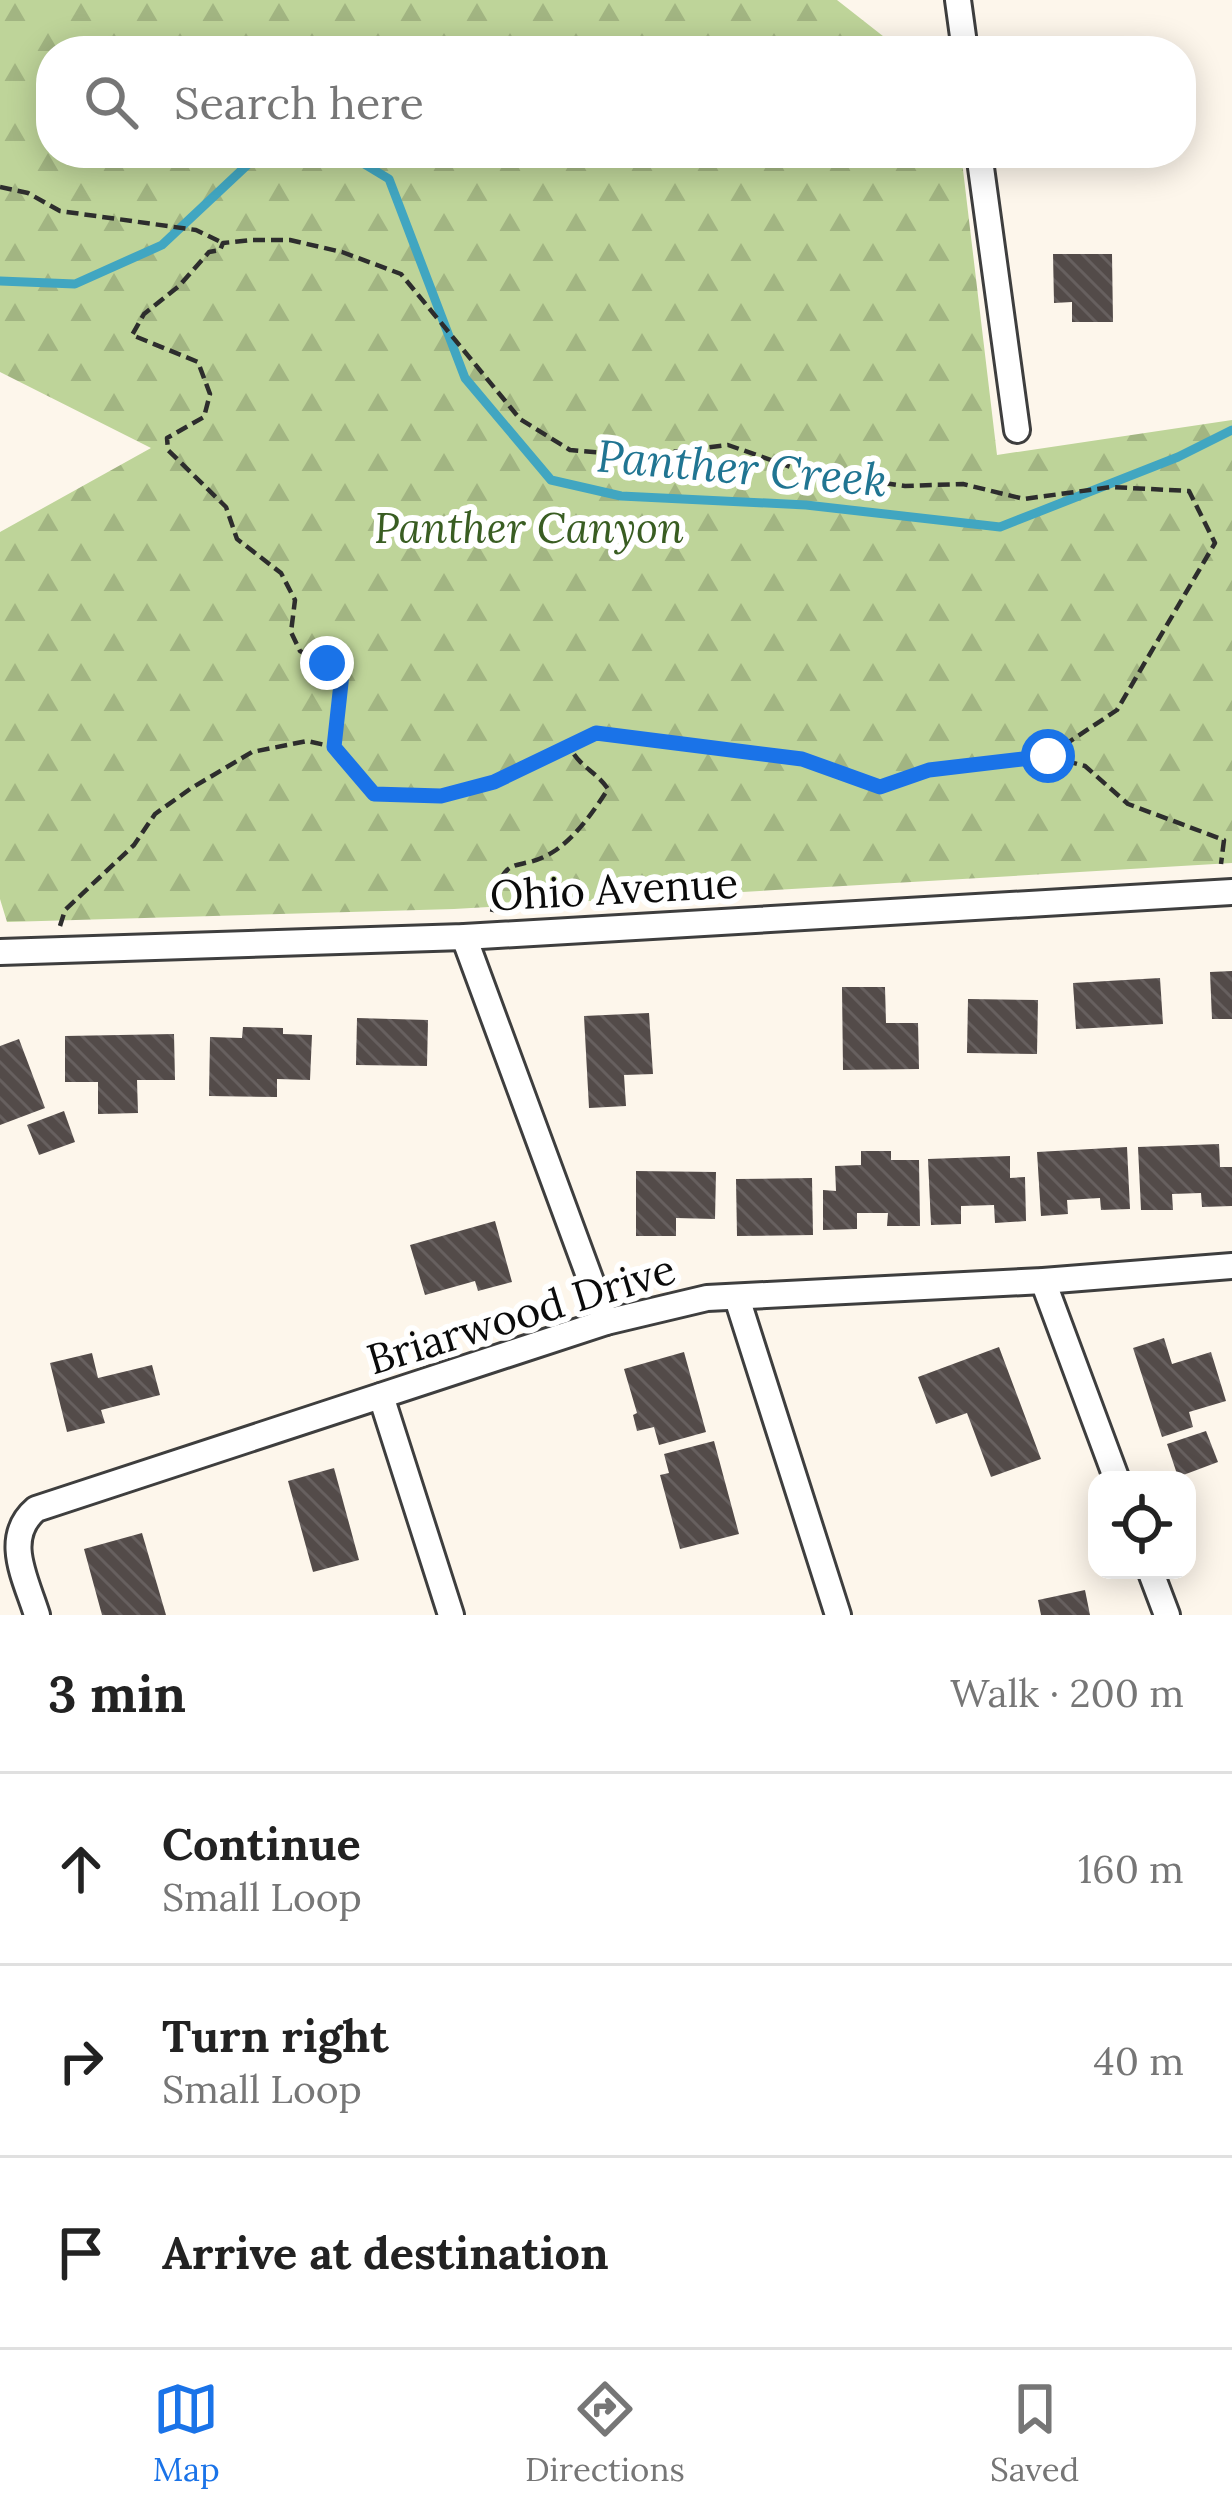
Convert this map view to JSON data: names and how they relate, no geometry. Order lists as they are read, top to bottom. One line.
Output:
{"streets":{"street":["Ohio Avenue","Briarwood Drive"]},"water":["Panther Creek"],"parks":["Panther Canyon"],"page":{"search":"Search here","heading":["3 min","Walk · 200 m"],"list":[["Continue","Small Loop","160 m"],["Turn right","Small Loop","40 m"],"Arrive at destination"],"nav":["Map","Directions","Saved"]}}
